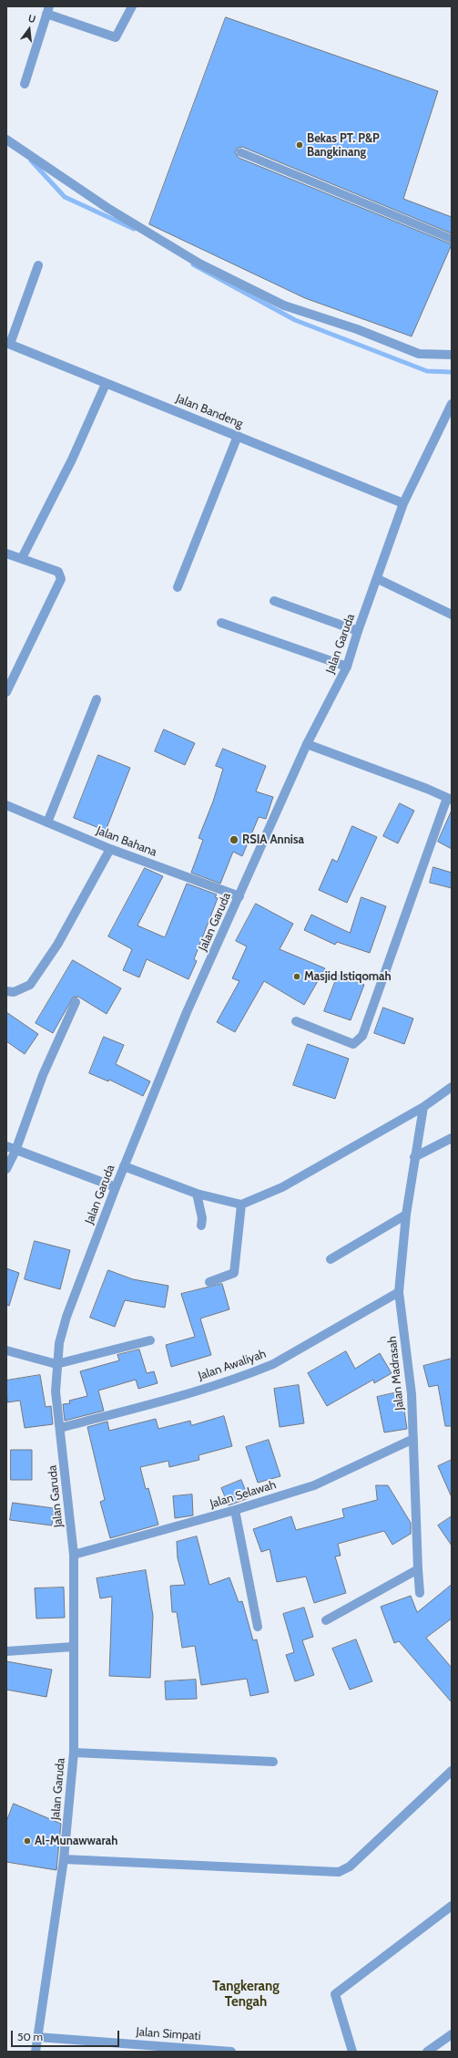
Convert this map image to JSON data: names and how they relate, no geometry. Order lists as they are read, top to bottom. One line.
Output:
{"streets":{"street":["Jalan Bandeng","Jalan Garuda","Jalan Bahana","Jalan Awaliyah","Jalan Madrasah","Jalan Selawah","Jalan Simpati"]},"crossings":[["Jalan Bandeng","Jalan Garuda"],["Jalan Garuda","Jalan Bahana"],["Jalan Garuda","Jalan Awaliyah"],["Jalan Garuda","Jalan Selawah"],["Jalan Garuda","Jalan Simpati"],["Jalan Awaliyah","Jalan Madrasah"],["Jalan Madrasah","Jalan Selawah"]],"districts":["Tangkerang Tengah"],"places":["Bekas PT. P&P Bangkinang","RSIA Annisa","Masjid Istiqomah","Al-Munawwarah"],"scale_bar":"50 m","north":"top"}
